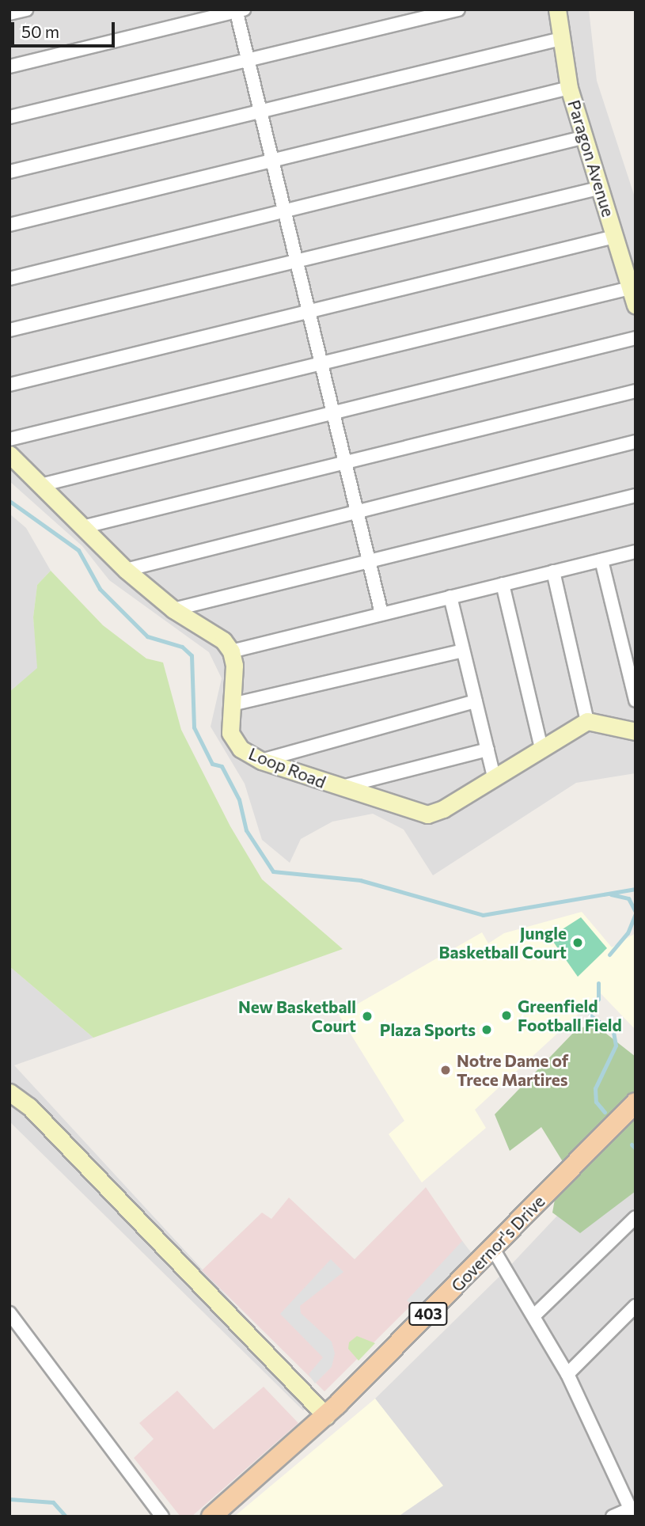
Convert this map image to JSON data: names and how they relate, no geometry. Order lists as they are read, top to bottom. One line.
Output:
{"streets":{"main road":["Governor's Drive","403"],"street":["Paragon Avenue","Loop Road"]},"places":["Jungle Basketball Court","Greenfield Football Field","New Basketball Court","Plaza Sports","Notre Dame of Trece Martires"],"scale_bar":"50 m"}
